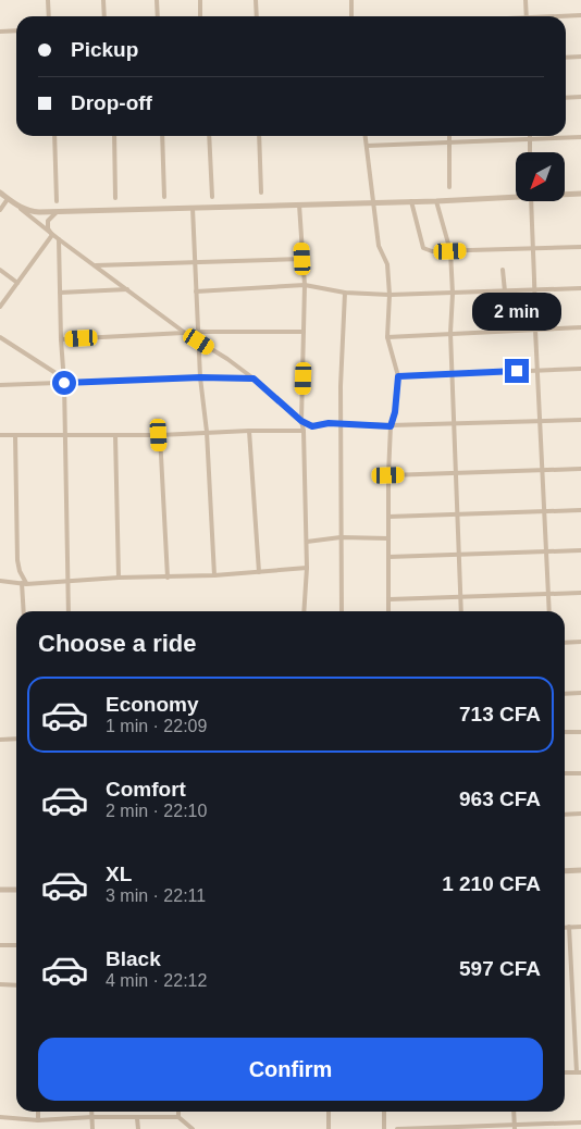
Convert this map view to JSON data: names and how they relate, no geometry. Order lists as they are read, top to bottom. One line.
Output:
{"north":"bottom left","page":{"banner":["Pickup","Drop-off"],"bubble":"2 min","heading":"Choose a ride","list":[{"name":"Economy","note":"1 min · 22:09","value":"713 CFA"},{"name":"Comfort","note":"2 min · 22:10","value":"963 CFA"},{"name":"XL","note":"3 min · 22:11","value":"1 210 CFA"},{"name":"Black","note":"4 min · 22:12","value":"597 CFA"}],"buttons":"Confirm"}}
